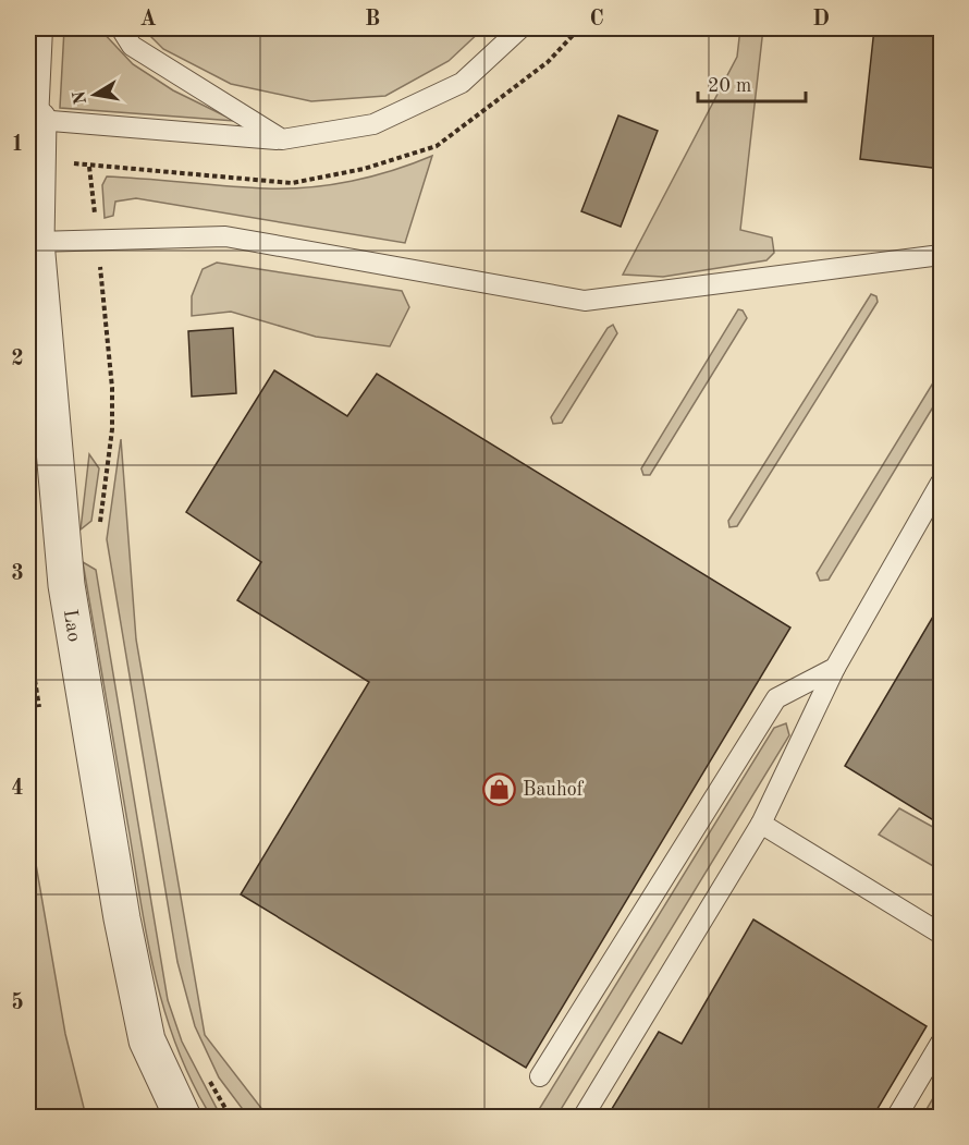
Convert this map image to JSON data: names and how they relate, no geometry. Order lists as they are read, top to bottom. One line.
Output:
{"streets":{"street":["Lao"]},"places":{"shop":["Bauhof"]},"scale_bar":"20 m","north":"left","grid":{"columns":["A","B","C","D"],"rows":["1","2","3","4","5"]}}
